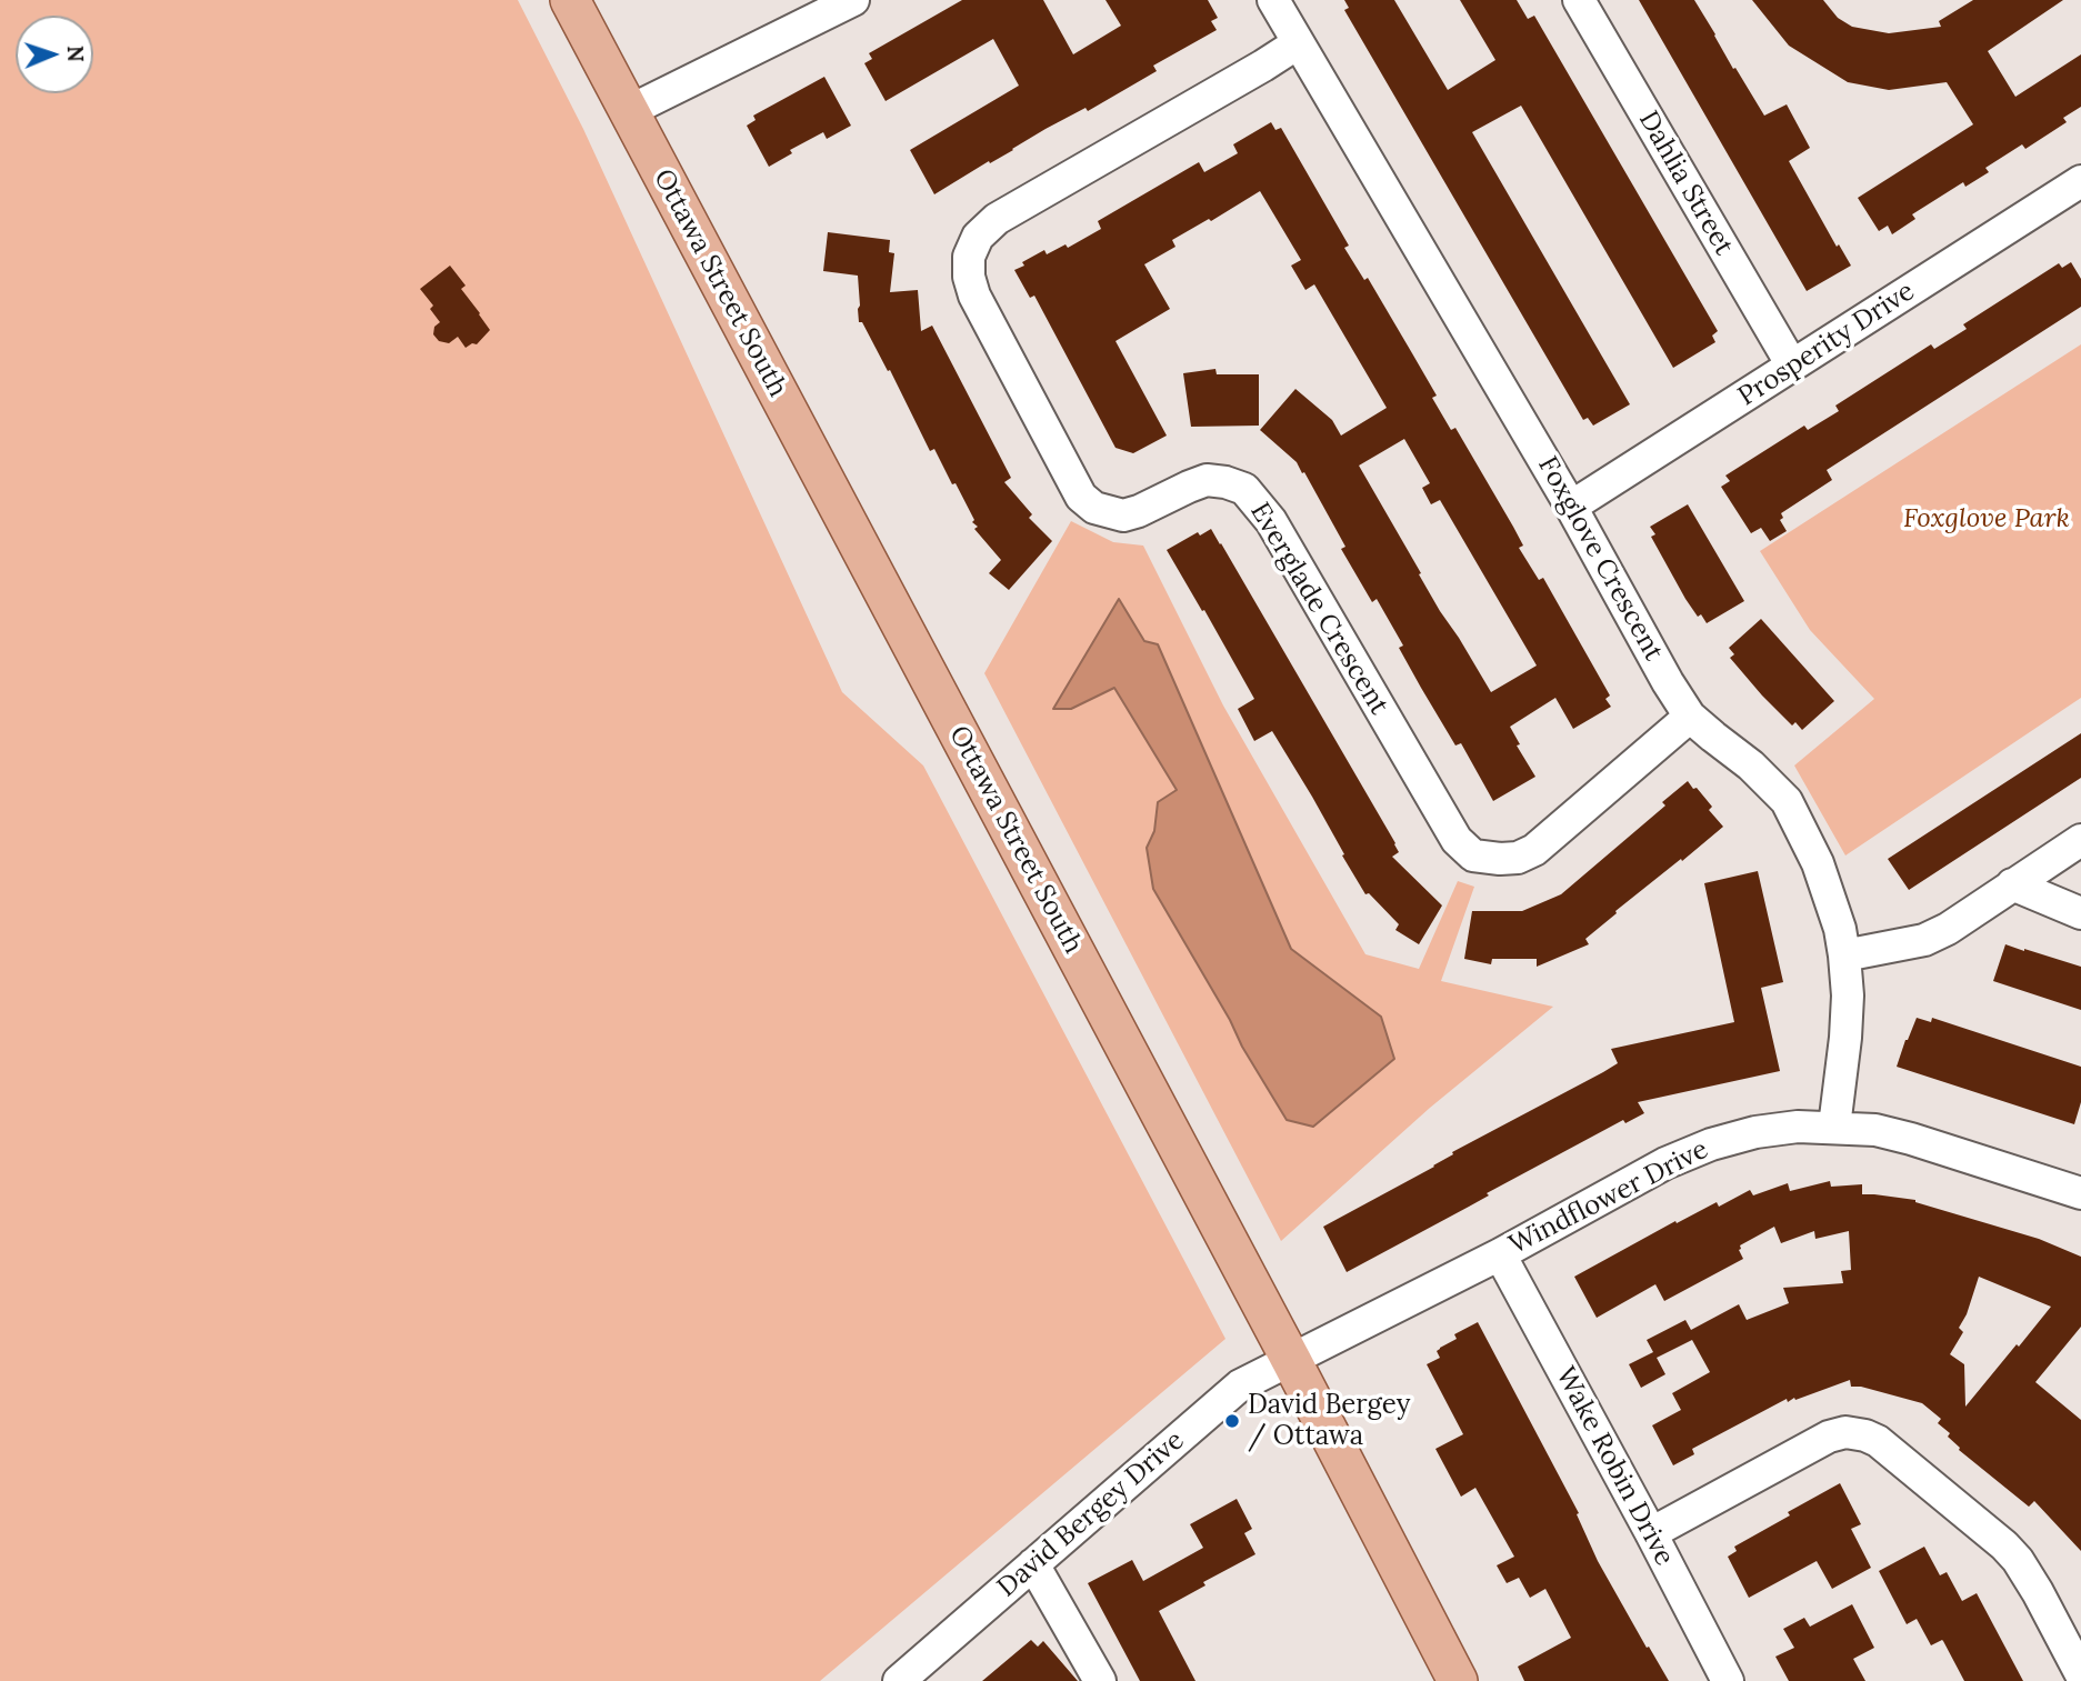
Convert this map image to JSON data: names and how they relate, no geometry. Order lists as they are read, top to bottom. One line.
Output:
{"streets":{"main road":["Ottawa Street South"],"street":["Dahlia Street","Prosperity Drive","Foxglove Crescent","Everglade Crescent","Windflower Drive","Wake Robin Drive","David Bergey Drive"]},"crossings":[["Dahlia Street","Prosperity Drive"],["Ottawa Street South","Windflower Drive"],["Ottawa Street South","David Bergey Drive"],["Prosperity Drive","Foxglove Crescent"],["Foxglove Crescent","Everglade Crescent"],["Foxglove Crescent","Windflower Drive"],["Windflower Drive","Wake Robin Drive"],["Windflower Drive","David Bergey Drive"]],"parks":["Foxglove Park"],"places":["David Bergey / Ottawa"],"north":"right"}
